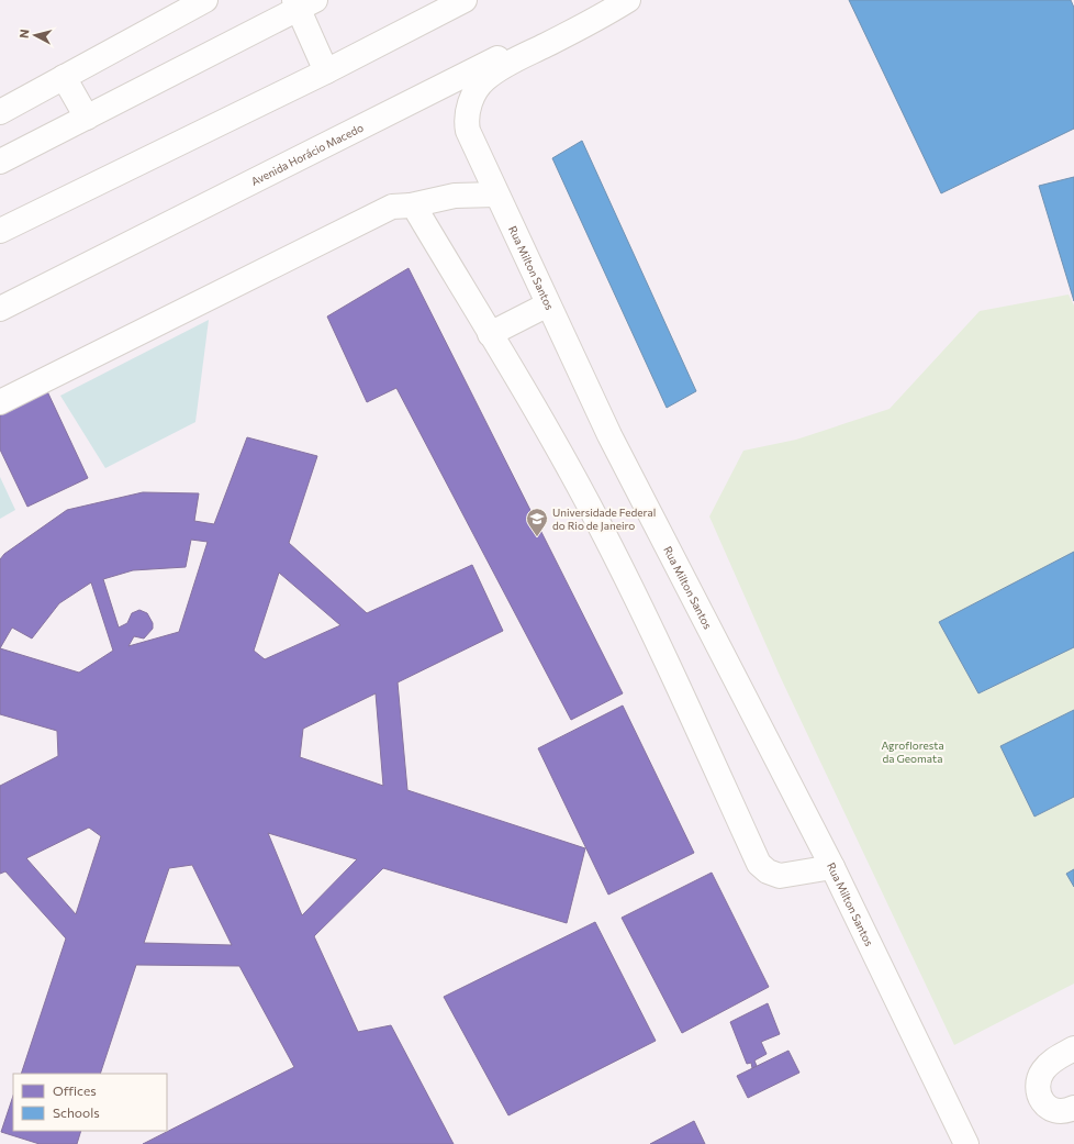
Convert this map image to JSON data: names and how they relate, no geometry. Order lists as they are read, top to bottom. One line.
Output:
{"streets":{"street":["Avenida Horácio Macedo","Rua Milton Santos"]},"parks":["Agrofloresta da Geomata"],"places":{"school or university":["Universidade Federal do Rio de Janeiro"]},"legend":["Offices","Schools"],"north":"left"}
